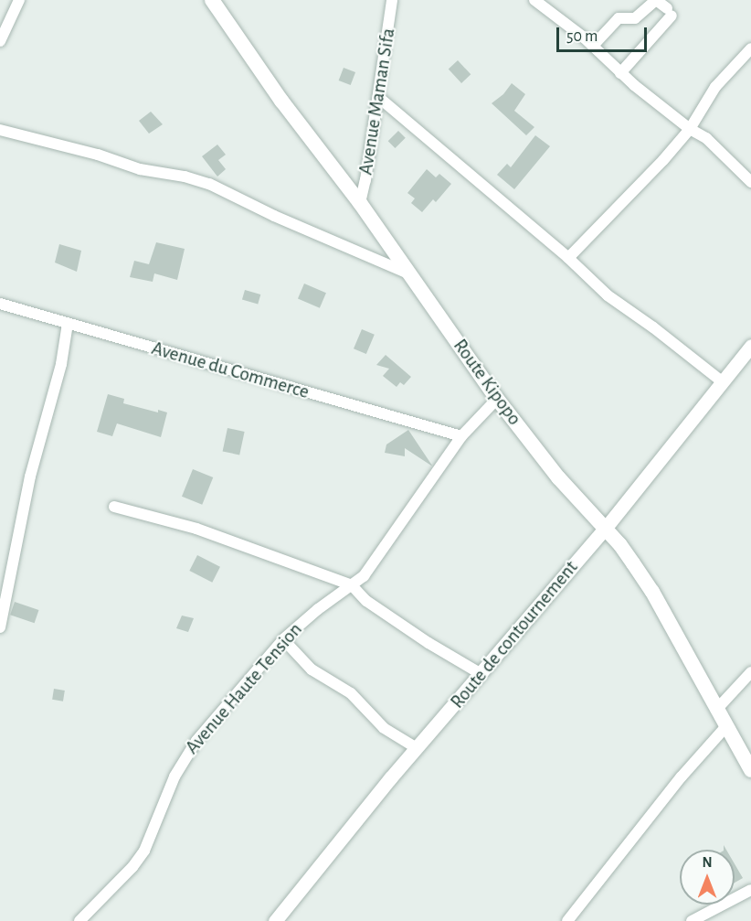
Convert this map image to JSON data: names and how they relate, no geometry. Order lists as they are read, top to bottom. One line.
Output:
{"streets":{"main road":["Route Kipopo"],"street":["Avenue Maman Sifa","Avenue du Commerce","Route de contournement","Avenue Haute Tension"]},"crossings":[["Avenue Maman Sifa","Route Kipopo"],["Avenue du Commerce","Avenue Haute Tension"],["Route Kipopo","Route de contournement"],["Route Kipopo","Avenue Haute Tension"]],"scale_bar":"50 m","north":"top"}
